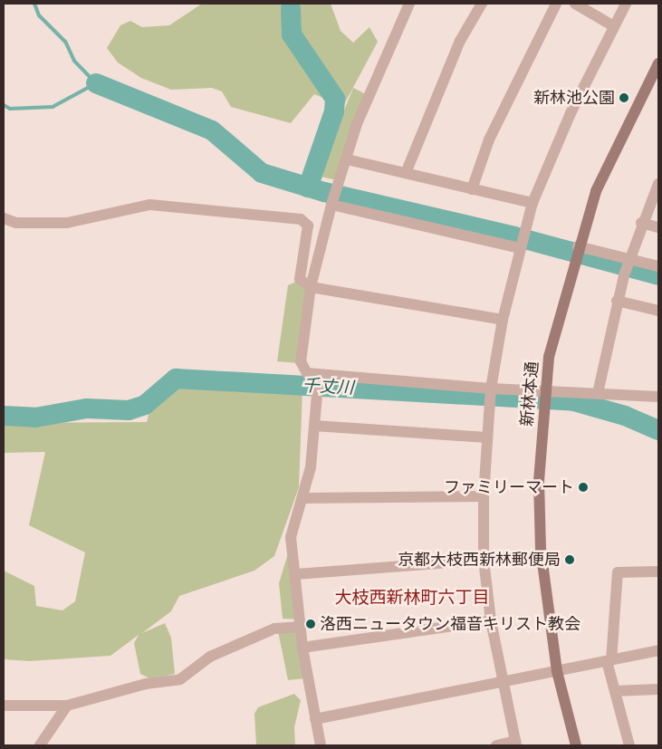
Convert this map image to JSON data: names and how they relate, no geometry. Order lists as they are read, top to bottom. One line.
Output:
{"streets":{"street":["新林本通"]},"districts":["大枝西新林町六丁目"],"water":["千丈川"],"places":["新林池公園","ファミリーマート","京都大枝西新林郵便局","洛西ニュータウン福音キリスト教会"]}
